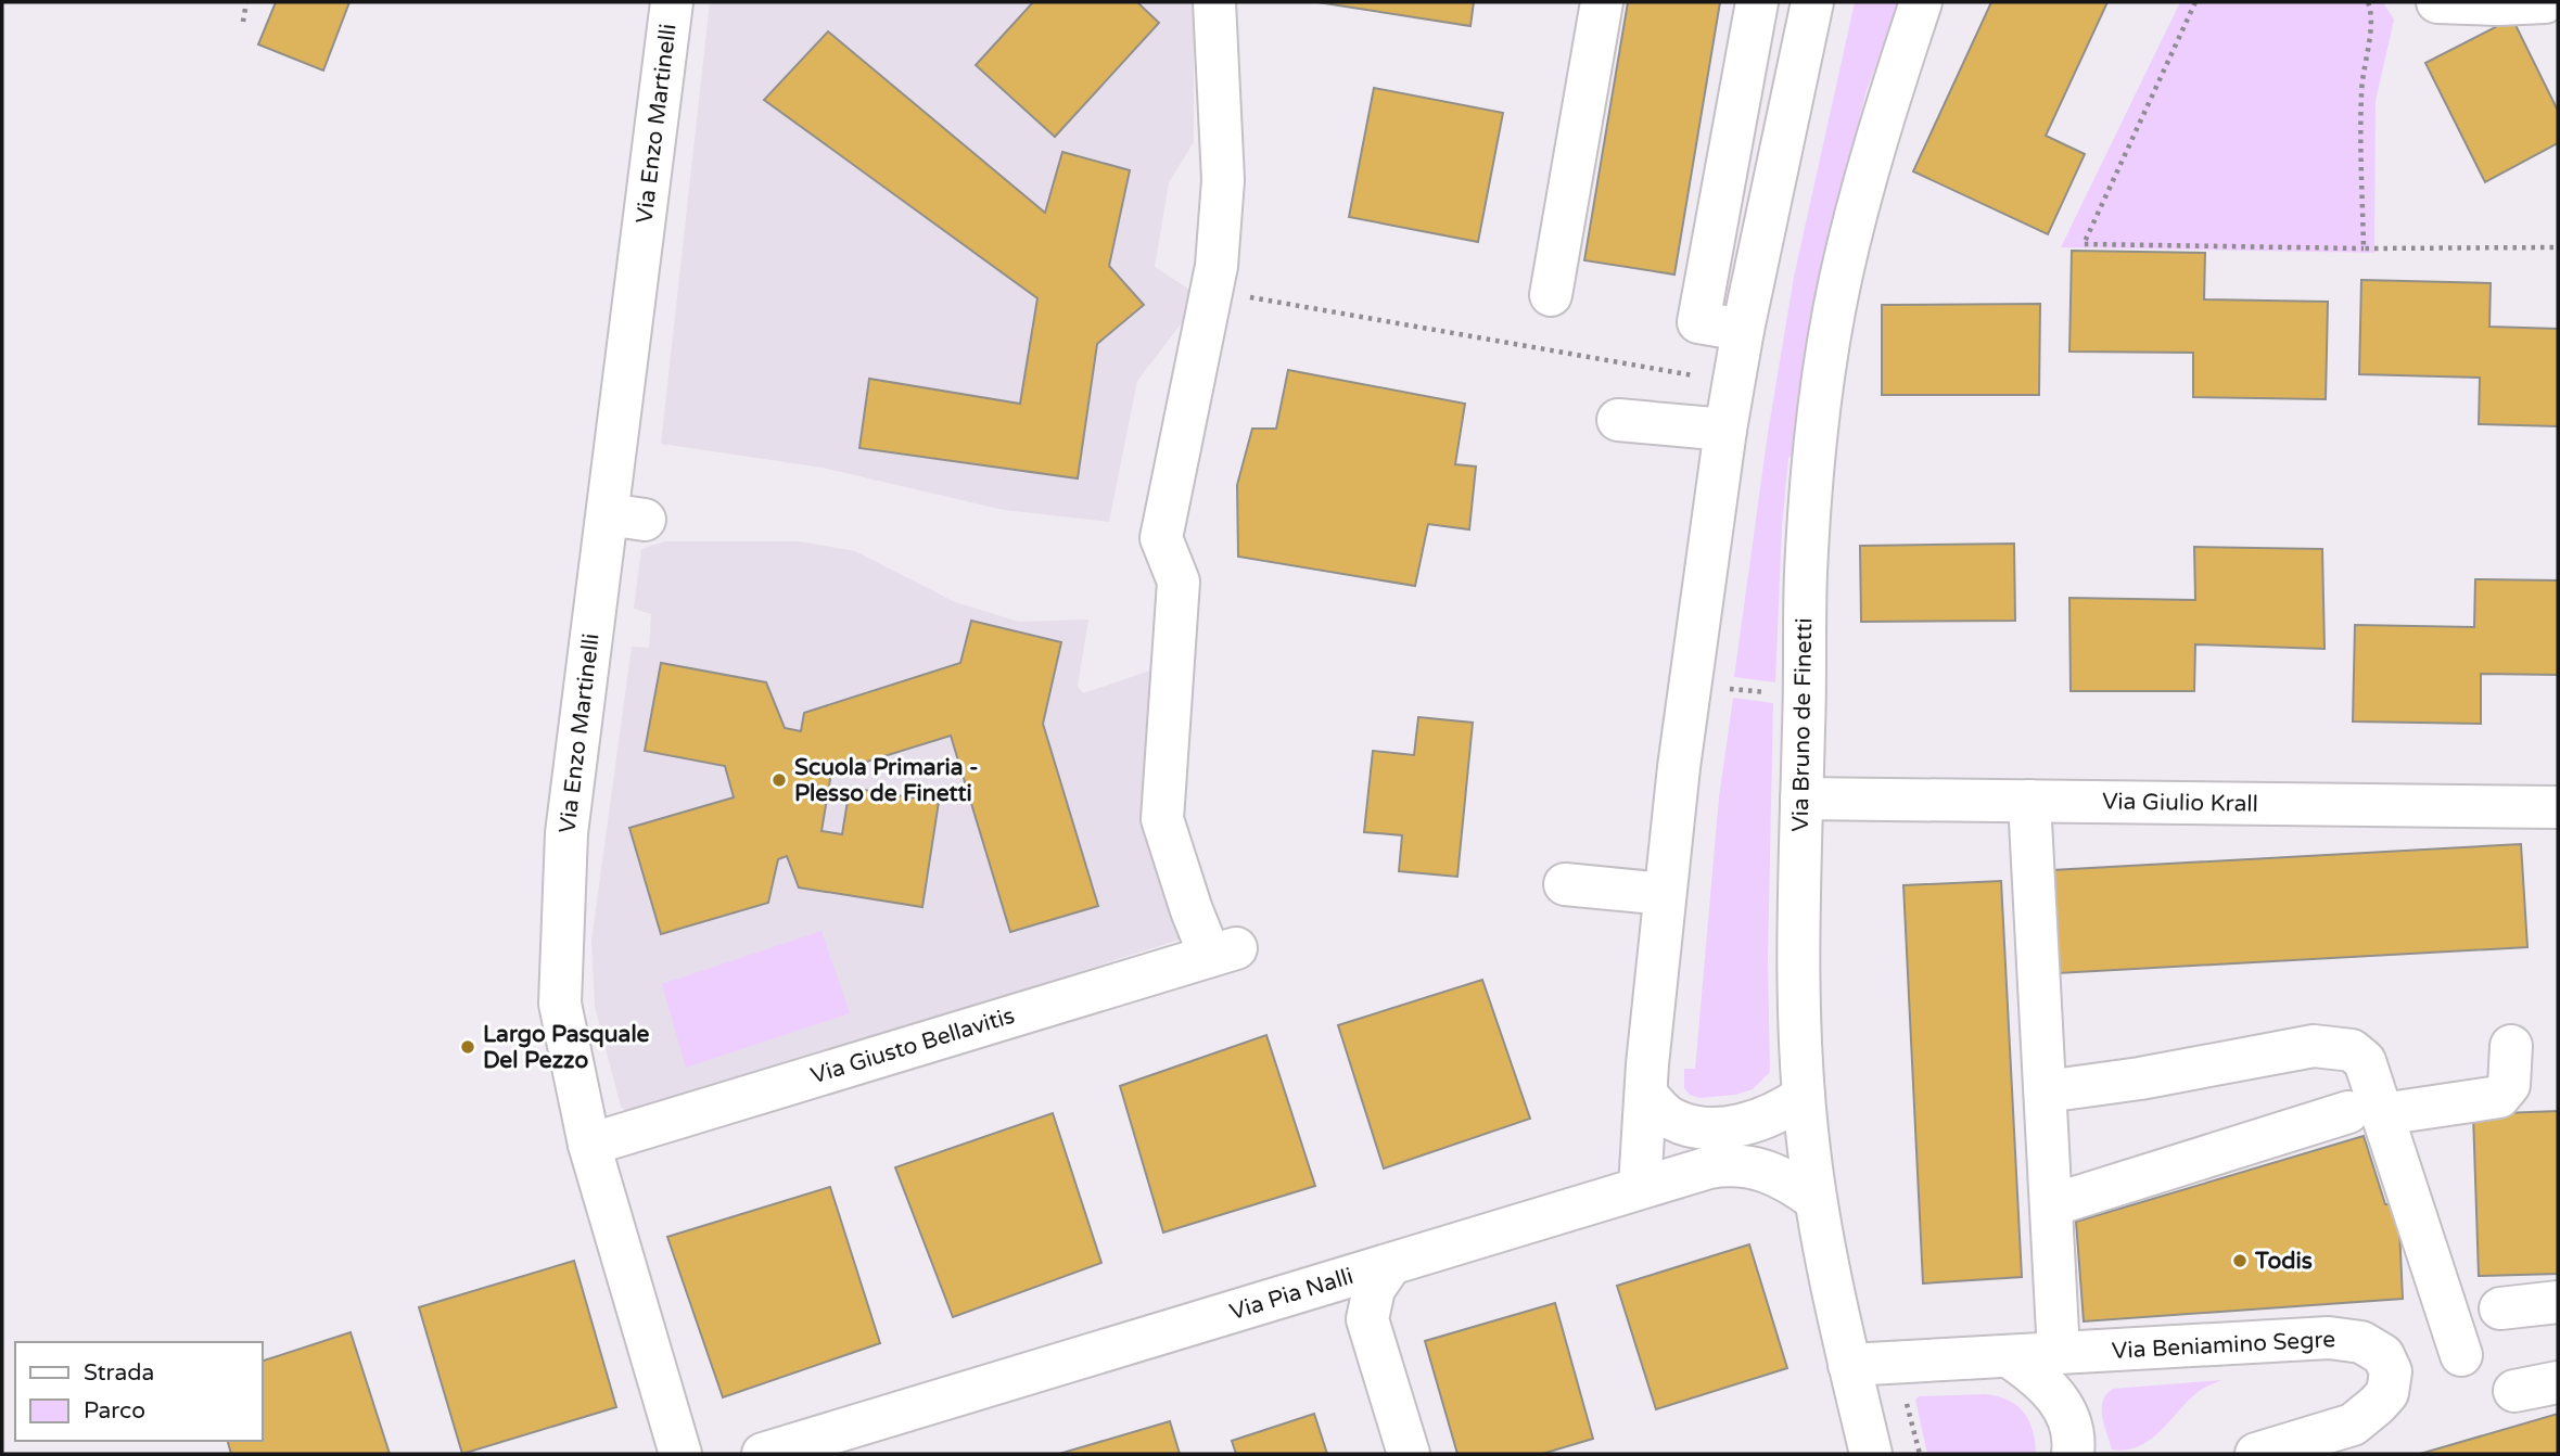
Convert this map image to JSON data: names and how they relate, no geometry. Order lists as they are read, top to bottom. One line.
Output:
{"streets":{"street":["Via Enzo Martinelli","Via Bruno de Finetti","Via Giulio Krall","Via Giusto Bellavitis","Via Pia Nalli","Via Beniamino Segre"]},"crossings":[["Via Enzo Martinelli","Via Giusto Bellavitis"],["Via Bruno de Finetti","Via Giulio Krall"],["Via Bruno de Finetti","Via Pia Nalli"],["Via Bruno de Finetti","Via Beniamino Segre"]],"places":["Scuola Primaria - Plesso de Finetti","Largo Pasquale Del Pezzo","Todis"],"legend":["Strada","Parco"]}
